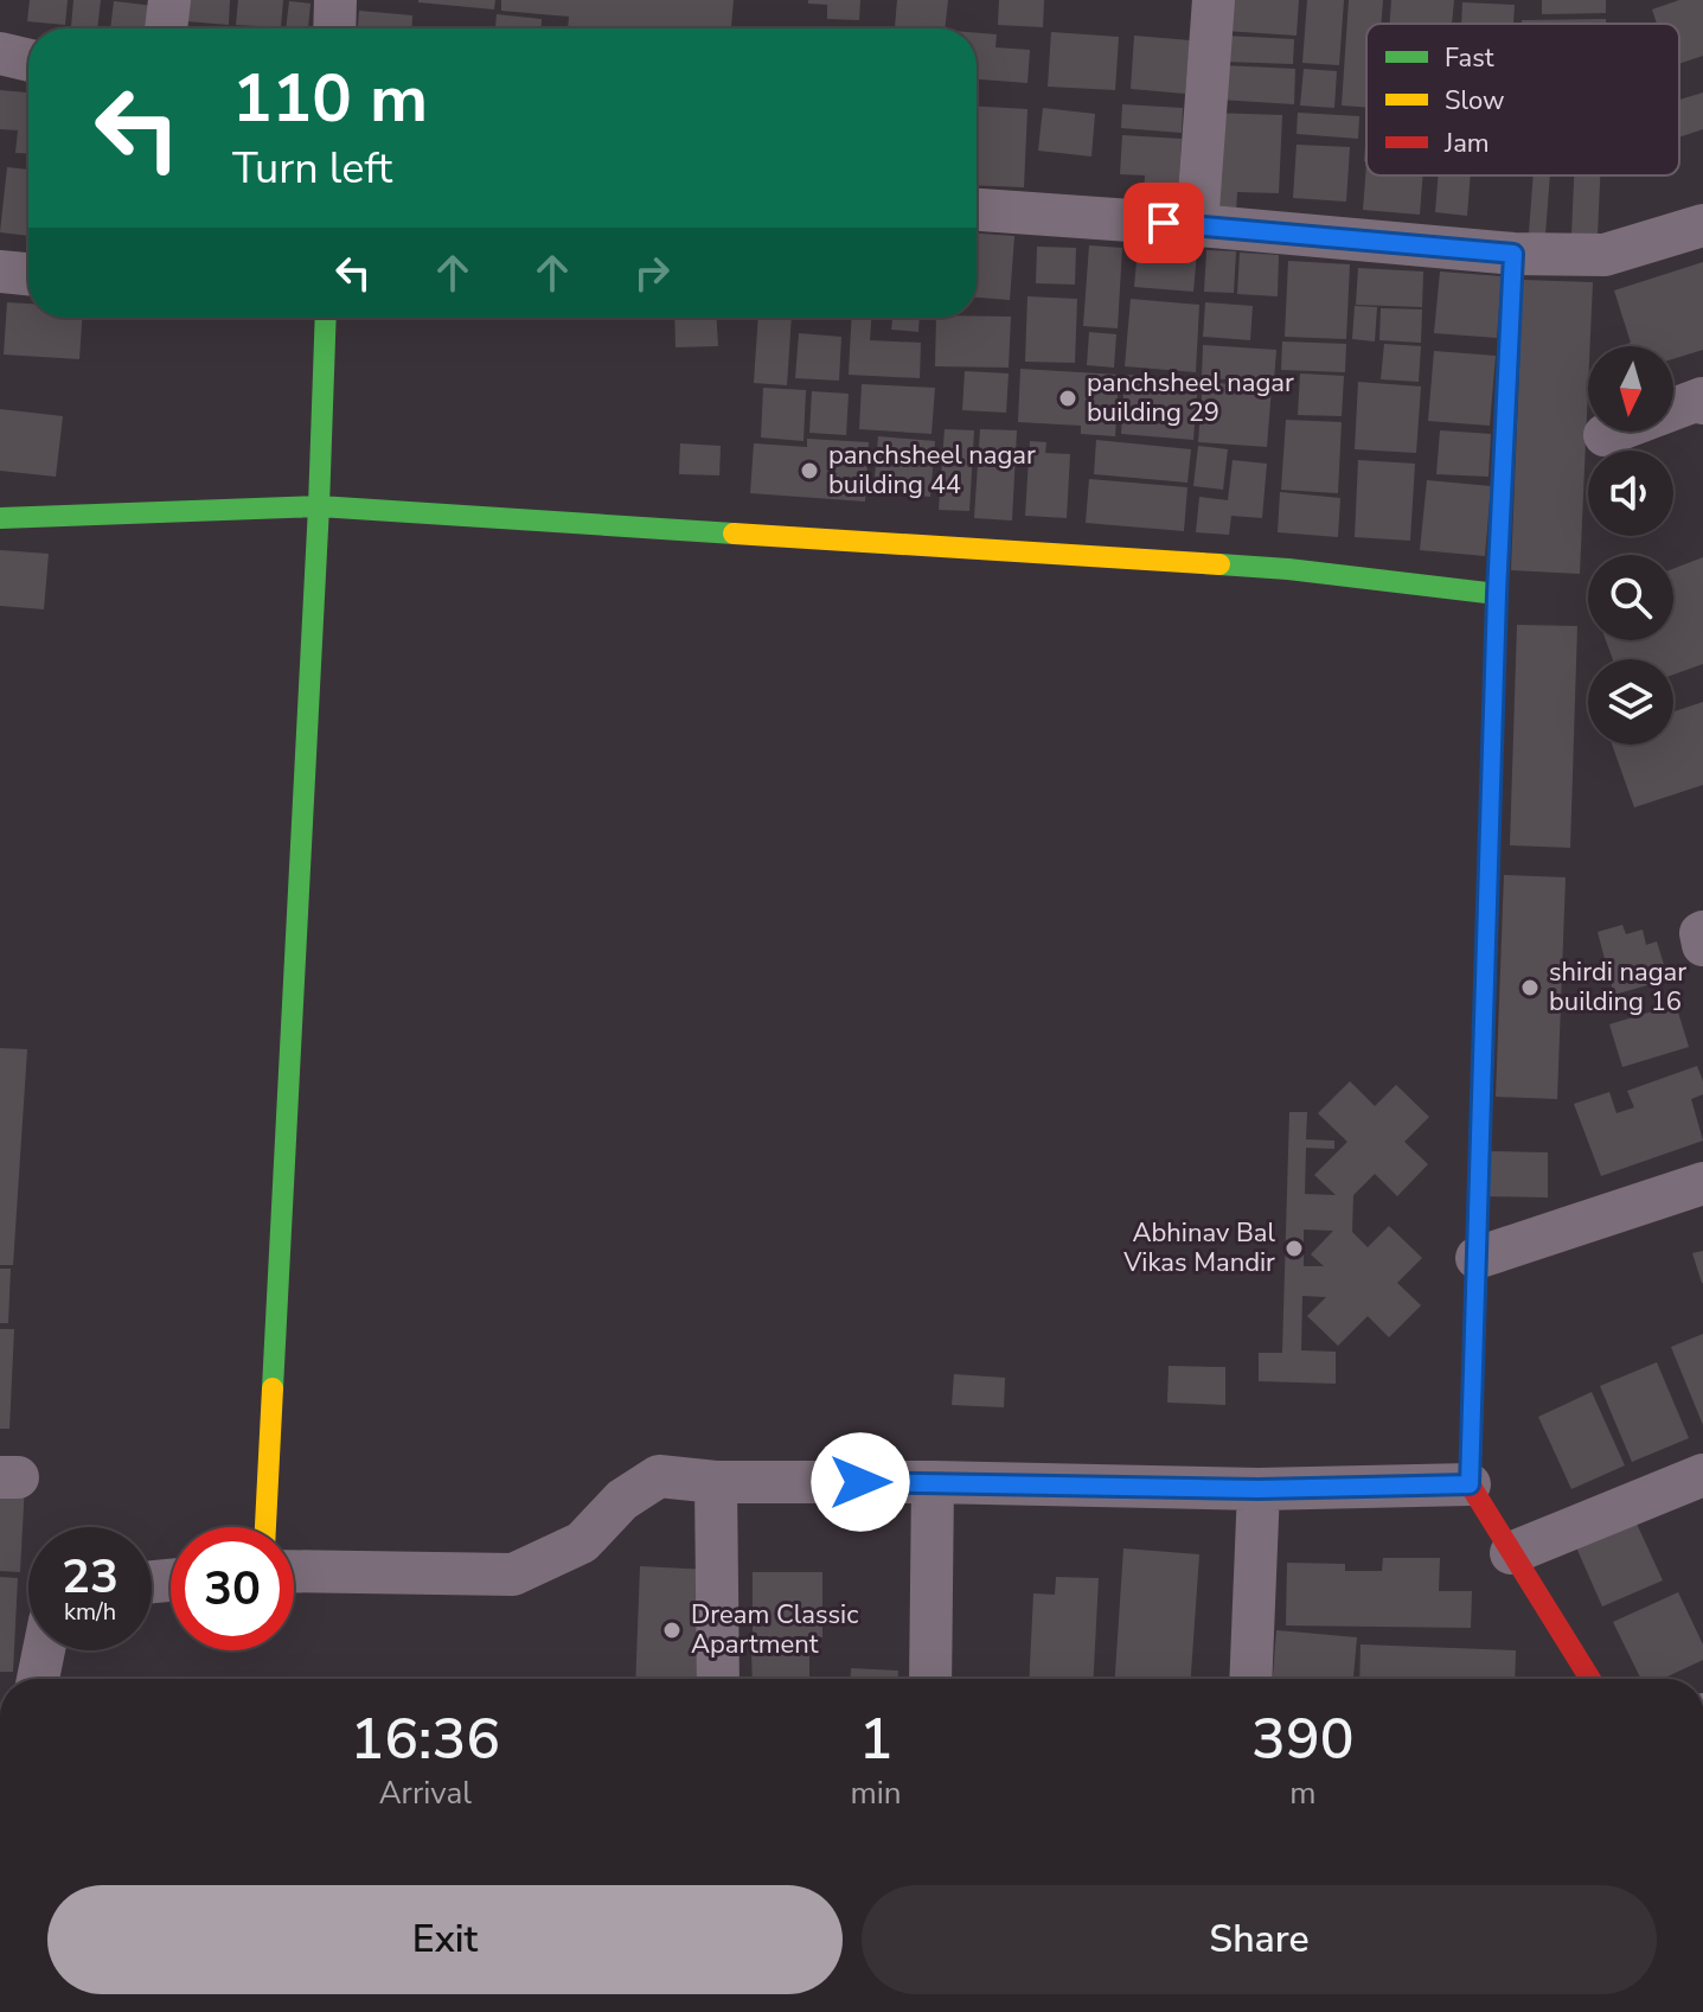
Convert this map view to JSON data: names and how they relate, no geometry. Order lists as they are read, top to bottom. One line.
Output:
{"places":["panchsheel nagar building 29","panchsheel nagar building 44","shirdi nagar building 16","Abhinav Bal Vikas Mandir","Dream Classic Apartment"],"legend":["Fast","Slow","Jam"],"north":"bottom","page":{"turn":["110 m","Turn left"],"speed":"23 km/h","limit":"30","eta":["16:36","Arrival","1","min","390","m"],"buttons":["Exit","Share"]}}
